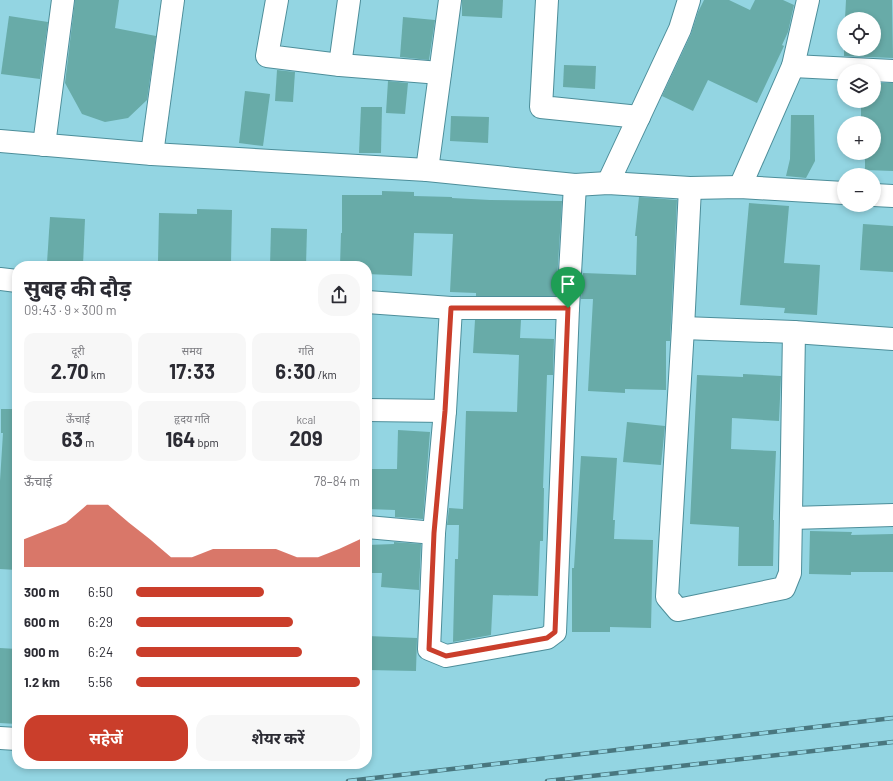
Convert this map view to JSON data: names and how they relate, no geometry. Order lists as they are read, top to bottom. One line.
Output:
{"page":{"map_buttons":["+","−"],"heading":["सुबह की दौड़","09:43 · 9 × 300 m"],"stats":[["दूरी","2.70 km"],["समय","17:33"],["गति","6:30 /km"],["ऊँचाई","63 m"],["हृदय गति","164 bpm"],["kcal","209"]],"chart":["ऊँचाई","78–84 m"],"list":[{"name":"300 m","note":"6:50"},{"name":"600 m","note":"6:29"},{"name":"900 m","note":"6:24"},{"name":"1.2 km","note":"5:56"}],"buttons":["सहेजें","शेयर करें"]}}
